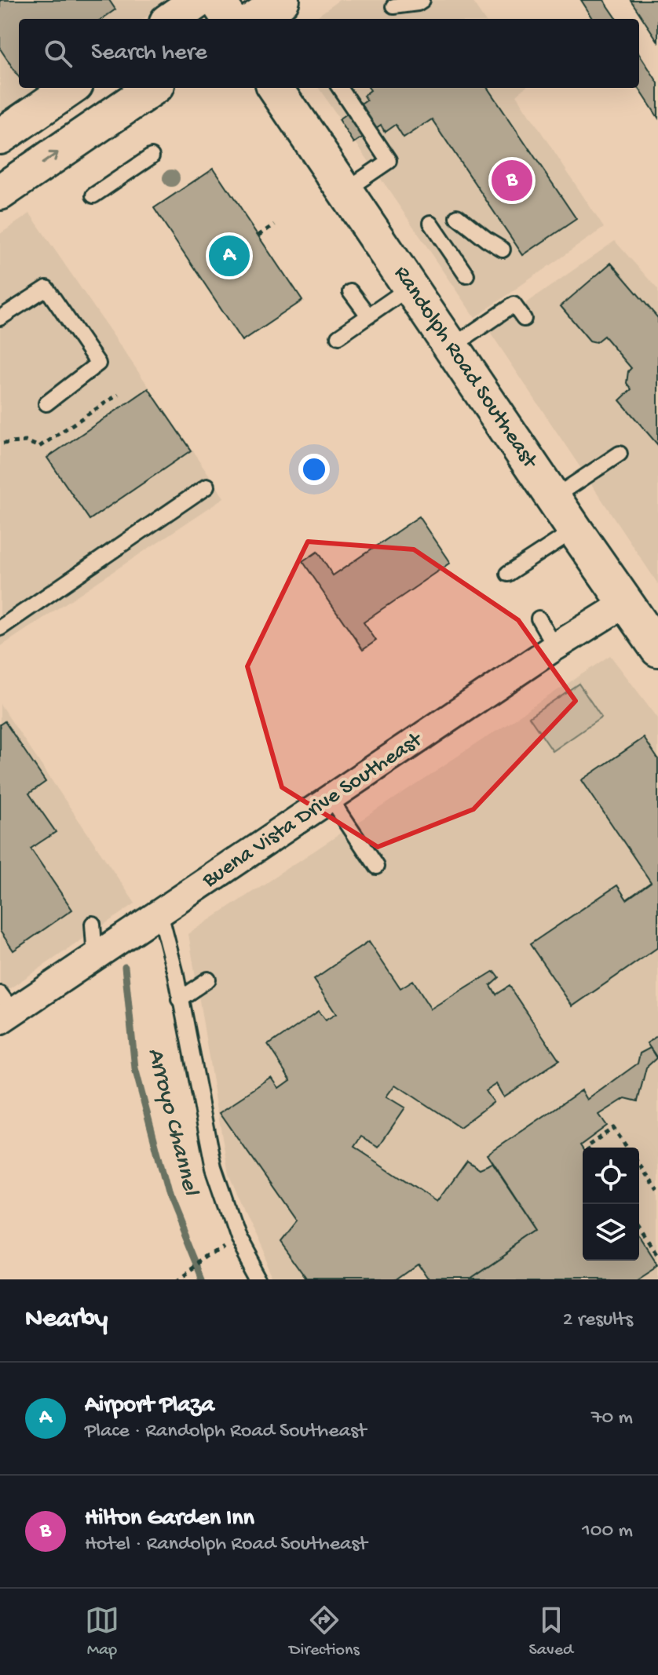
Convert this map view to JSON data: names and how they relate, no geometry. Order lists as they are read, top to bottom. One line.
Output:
{"streets":{"main road":["Randolph Road Southeast"],"street":["Buena Vista Drive Southeast"]},"crossings":[["Randolph Road Southeast","Buena Vista Drive Southeast"]],"water":["Arroyo Channel"],"page":{"search":"Search here","pins":["B","A"],"heading":["Nearby","2 results"],"list":[{"mark":"A","name":"Airport Plaza","note":"Place · Randolph Road Southeast","value":"70 m"},{"mark":"B","name":"Hilton Garden Inn","note":"Hotel · Randolph Road Southeast","value":"100 m"}],"nav":["Map","Directions","Saved"]}}
